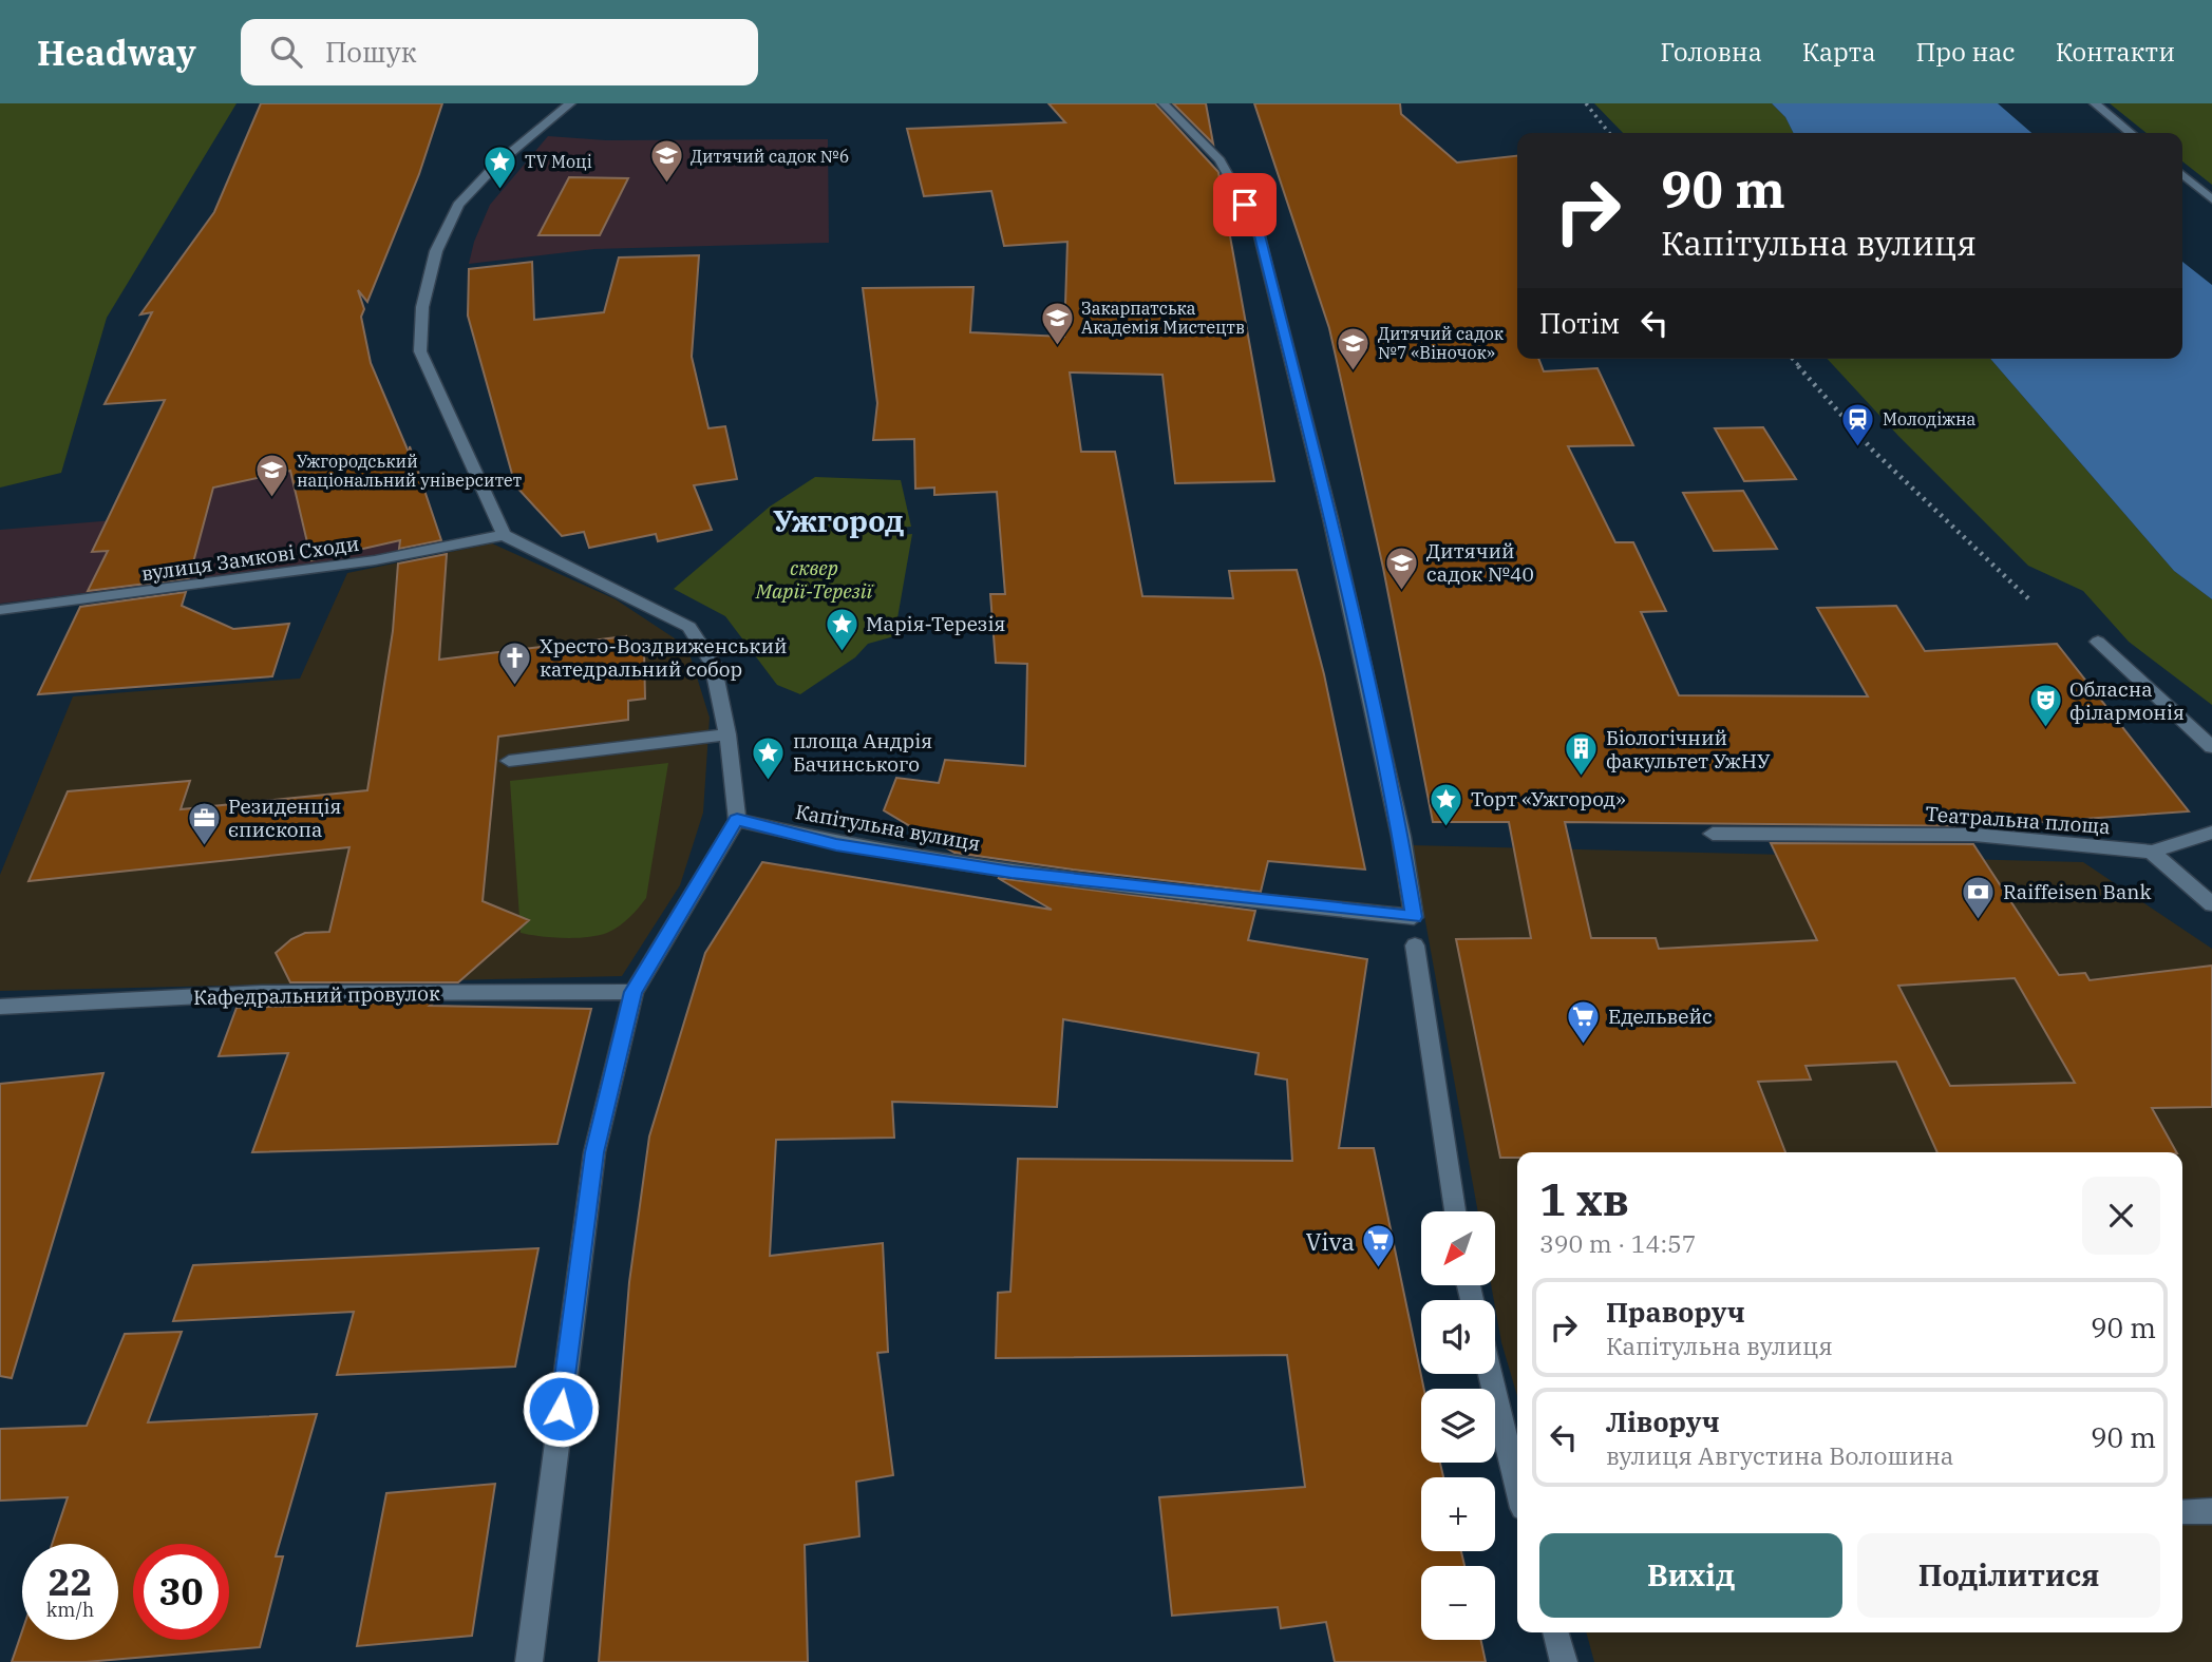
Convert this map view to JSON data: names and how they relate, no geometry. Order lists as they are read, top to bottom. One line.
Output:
{"streets":{"street":["вулиця Замкові Сходи","Театральна площа","Капітульна вулиця","Кафедральний провулок"]},"districts":["Ужгород"],"parks":["сквер Марії-Терезії"],"places":{"school or university":["Дитячий садок №6","Закарпатська Академія Мистецтв","Дитячий садок №7 «Віночок»","Ужгородський національний університет","Дитячий садок №40"],"place":["TV Моці","Марія-Терезія","площа Андрія Бачинського","Торт «Ужгород»"],"station":["Молодіжна"],"church":["Хресто-Воздвиженський катедральний собор"],"theatre":["Обласна філармонія"],"building":["Біологічний факультет УжНУ"],"office":["Резиденція єпископа"],"bank":["Raiffeisen Bank"],"supermarket":["Едельвейс","Viva"]},"north":"bottom left","page":{"header":"Headway","search":"Пошук","nav":["Головна","Карта","Про нас","Контакти"],"turn":["90 m","Капітульна вулиця"],"then":"Потім","heading":["1 хв","390 m · 14:57"],"map_buttons":["+","−"],"list":[{"name":"Праворуч","note":"Капітульна вулиця","value":"90 m"},{"name":"Ліворуч","note":"вулиця Августина Волошина","value":"90 m"}],"buttons":["Вихід","Поділитися"],"speed":"22 km/h","limit":"30"}}
